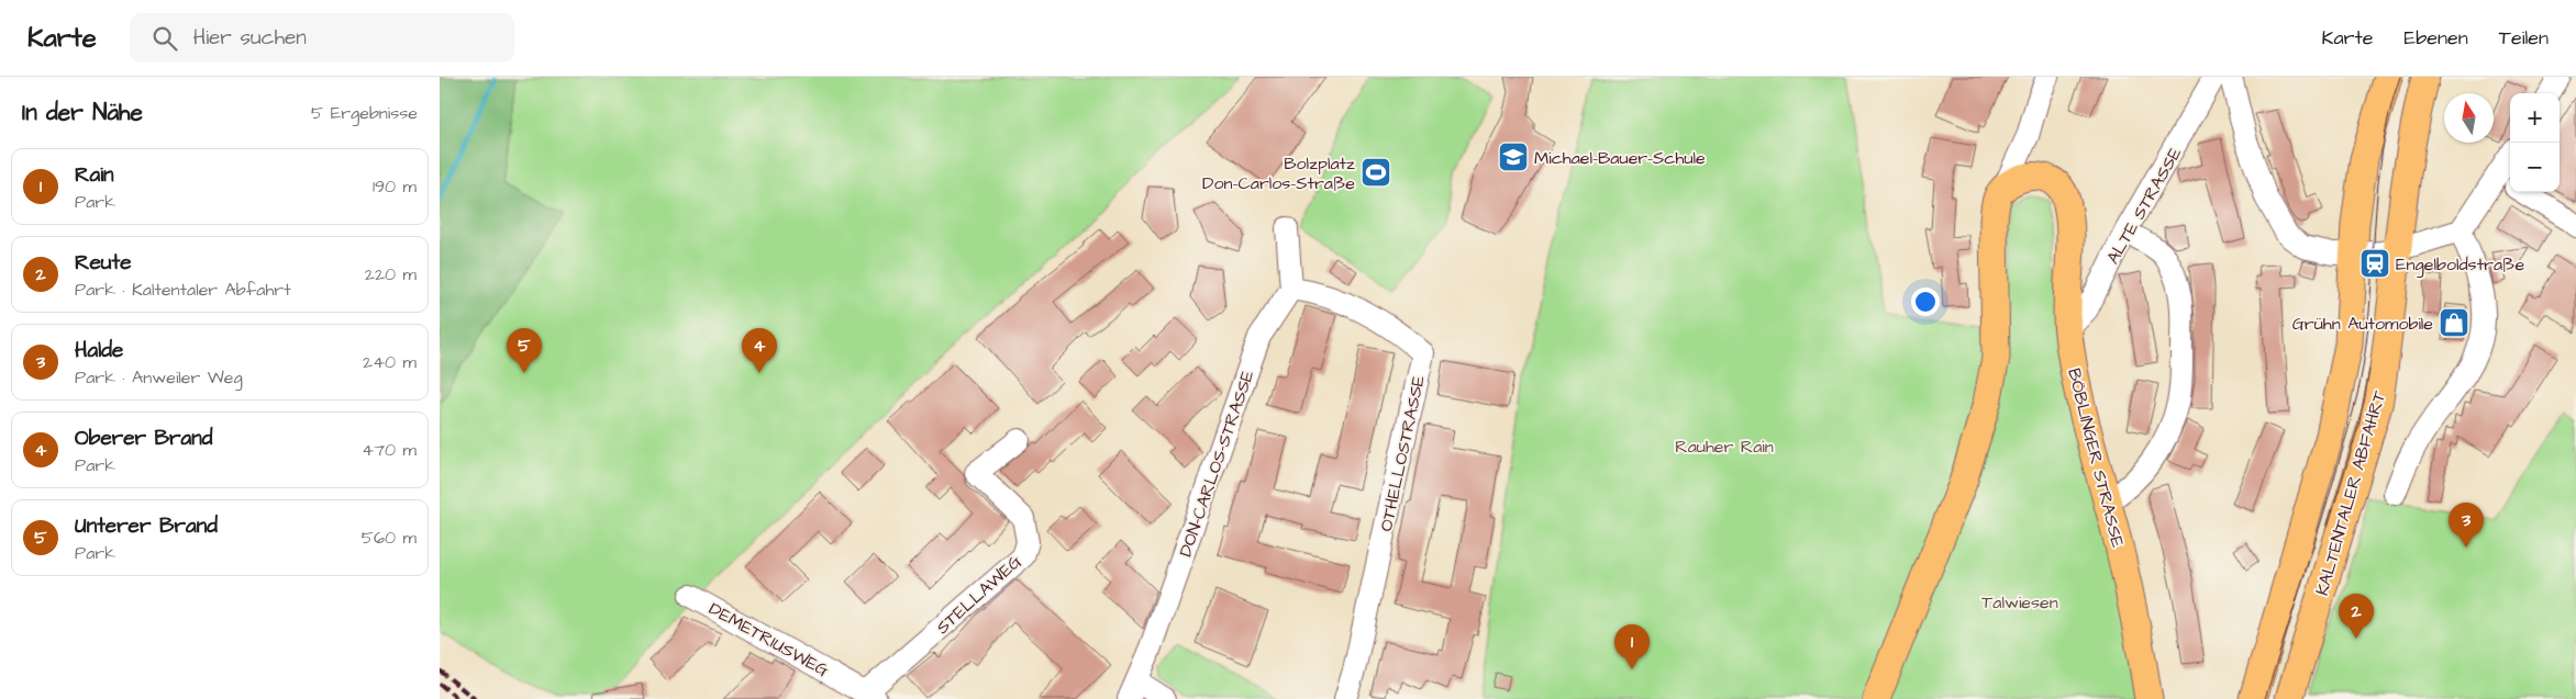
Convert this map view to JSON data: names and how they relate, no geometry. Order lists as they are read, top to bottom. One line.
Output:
{"streets":{"main road":["BÖBLINGER STRASSE","KALTENTALER ABFAHRT"],"street":["ALTE STRASSE","OTHELLOSTRASSE","DON-CARLOS-STRASSE","STELLAWEG","DEMETRIUSWEG"]},"crossings":[["ALTE STRASSE","BÖBLINGER STRASSE"],["OTHELLOSTRASSE","DON-CARLOS-STRASSE"],["STELLAWEG","DEMETRIUSWEG"]],"parks":["Rauher Rain","Talwiesen"],"places":{"school or university":["Michael-Bauer-Schule"],"sports":["Bolzplatz Don-Carlos-Straße"],"station":["Engelboldstraße"],"shop":["Grühn Automobile"]},"north":"top","page":{"header":"Karte","search":"Hier suchen","nav":["Karte","Ebenen","Teilen"],"heading":["In der Nähe","5 Ergebnisse"],"map_buttons":["+","−"],"list":[{"mark":"1","name":"Rain","note":"Park","value":"190 m"},{"mark":"2","name":"Reute","note":"Park · Kaltentaler Abfahrt","value":"220 m"},{"mark":"3","name":"Halde","note":"Park · Anweiler Weg","value":"240 m"},{"mark":"4","name":"Oberer Brand","note":"Park","value":"470 m"},{"mark":"5","name":"Unterer Brand","note":"Park","value":"560 m"}],"pins":["4","5","3","2","1"]}}
